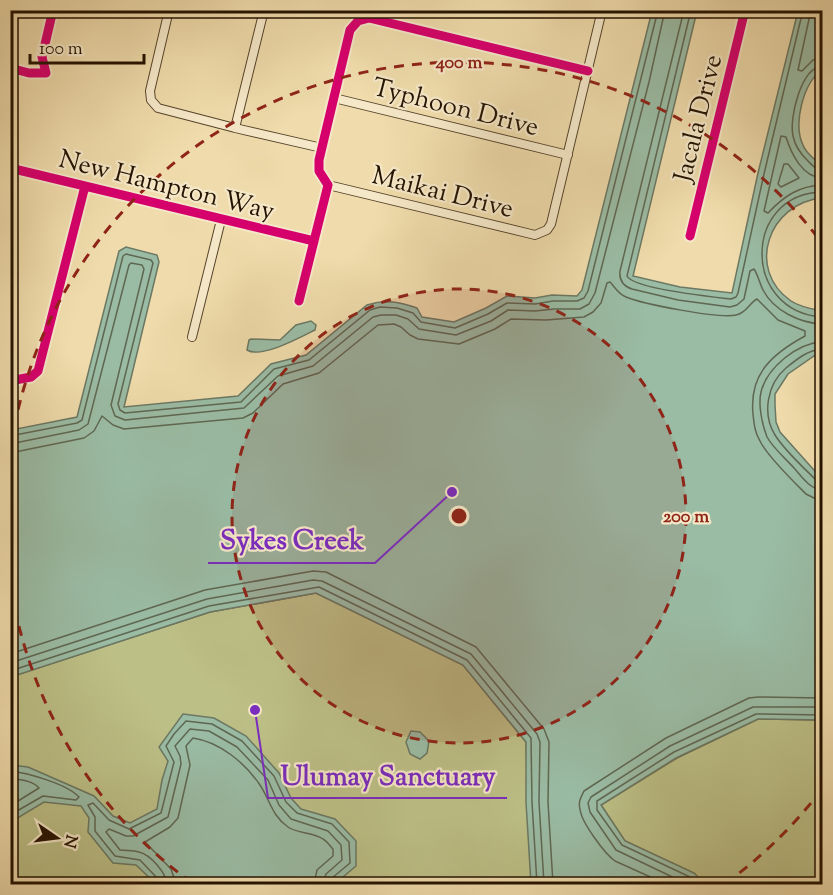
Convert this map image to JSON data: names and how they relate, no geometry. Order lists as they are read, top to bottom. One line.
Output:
{"streets":{"street":["Typhoon Drive","Jacala Drive","New Hampton Way","Maikai Drive"]},"crossings":[["Typhoon Drive","Maikai Drive"]],"places":["Sykes Creek","Ulumay Sanctuary"],"scale_bar":"100 m","north":"right","rings":["400 m","200 m"]}
